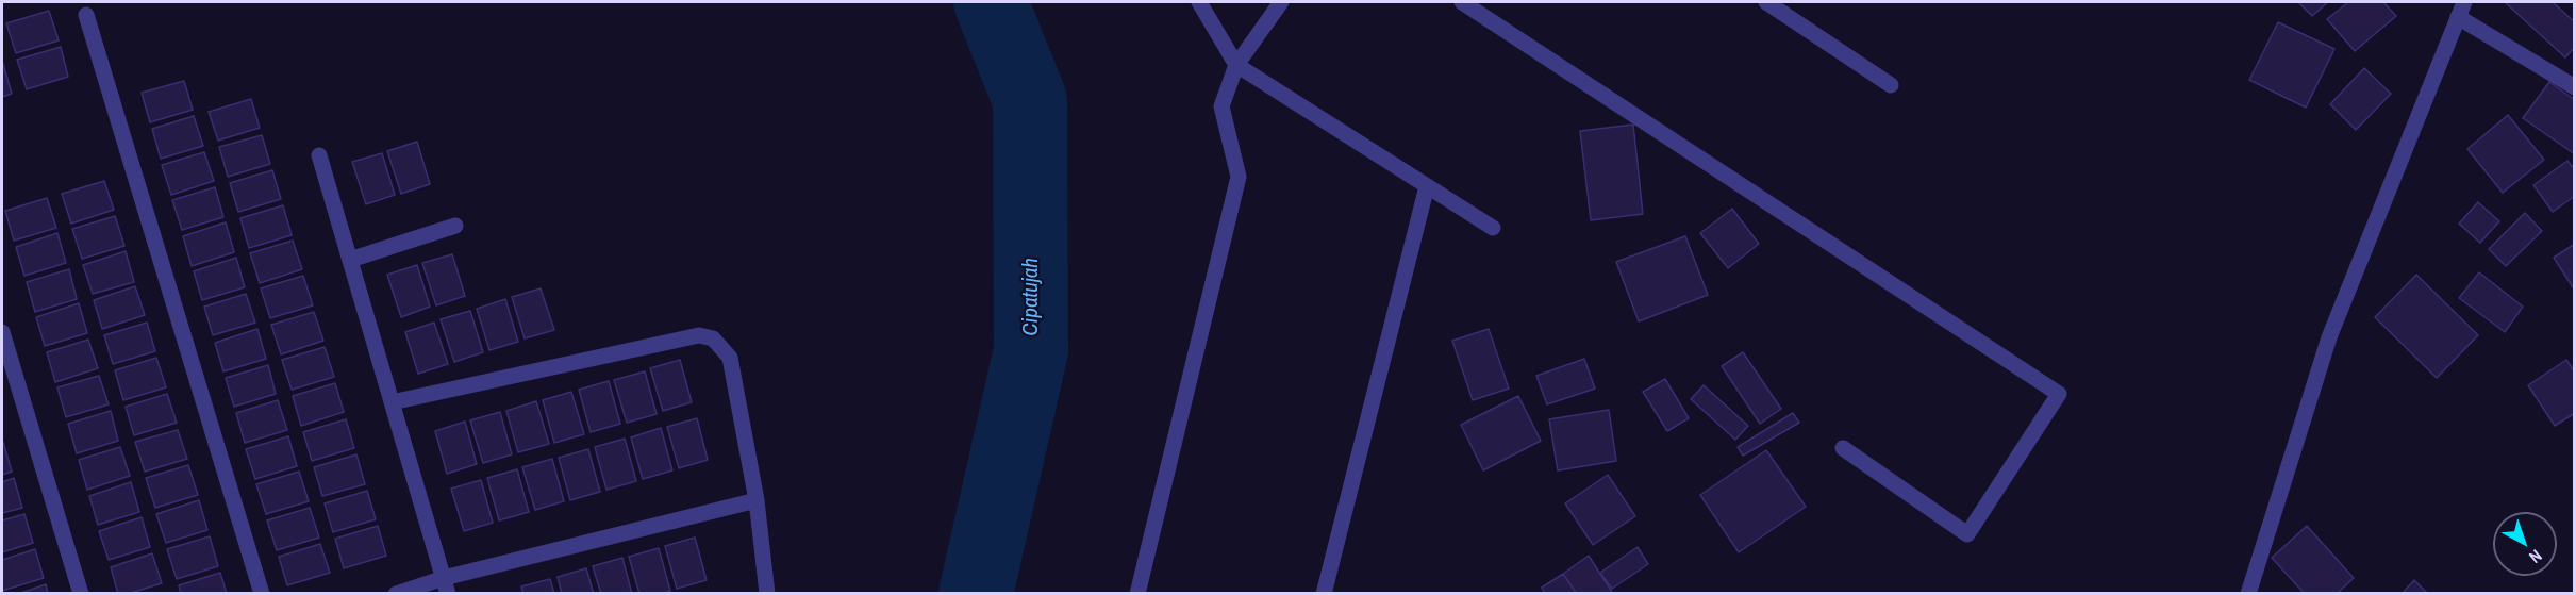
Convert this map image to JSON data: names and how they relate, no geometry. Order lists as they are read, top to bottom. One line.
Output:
{"water":["Cipatujah"],"north":"bottom right"}
